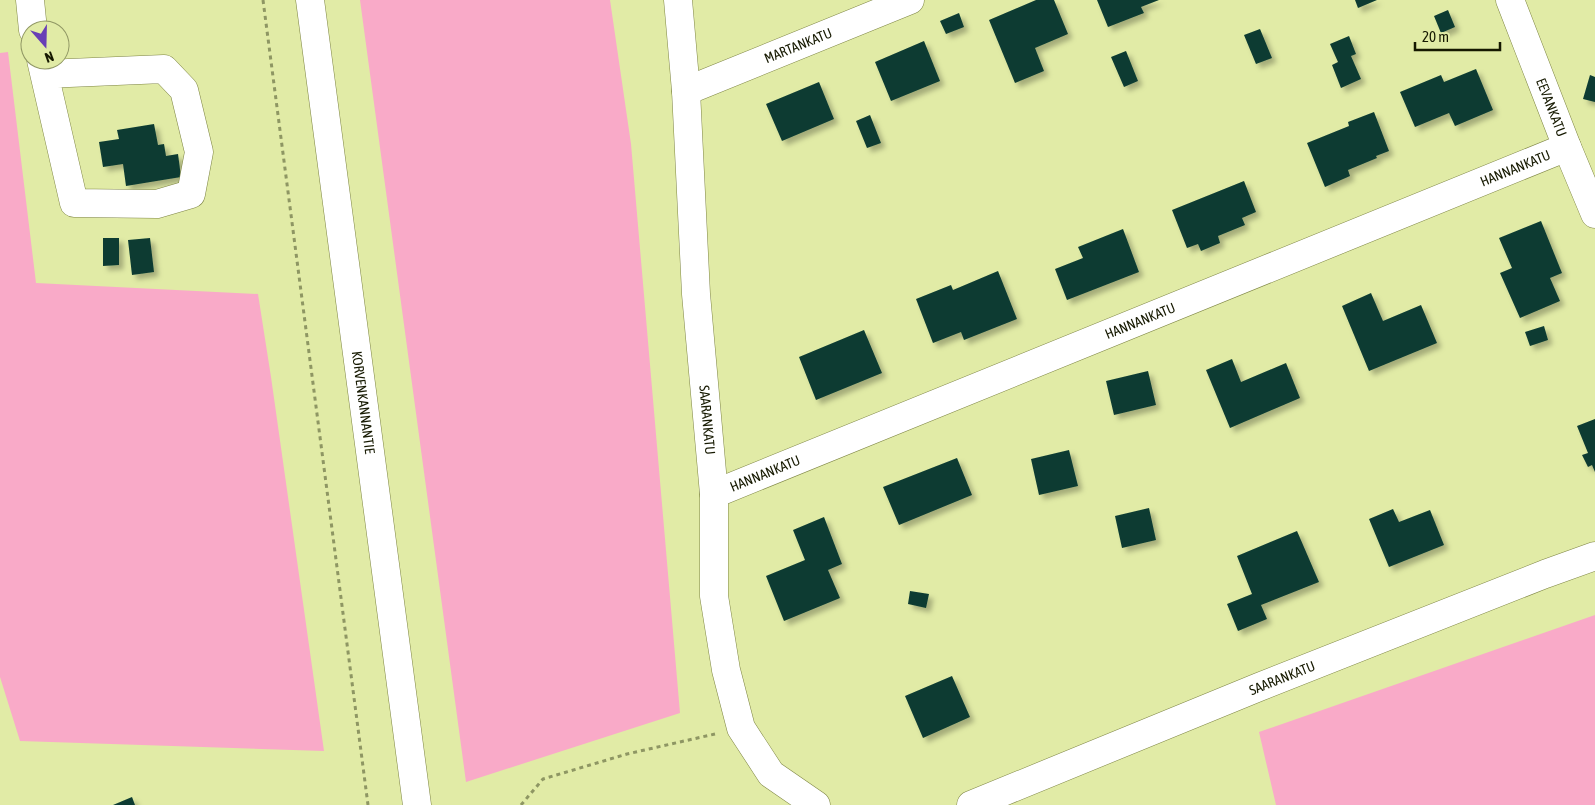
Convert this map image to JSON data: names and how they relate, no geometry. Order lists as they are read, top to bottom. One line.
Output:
{"streets":{"street":["MARTANKATU","EEVANKATU","HANNANKATU","KORVENKANNANTIE","SAARANKATU"]},"crossings":[["MARTANKATU","SAARANKATU"],["EEVANKATU","HANNANKATU"],["HANNANKATU","SAARANKATU"]],"scale_bar":"20 m","north":"bottom"}
